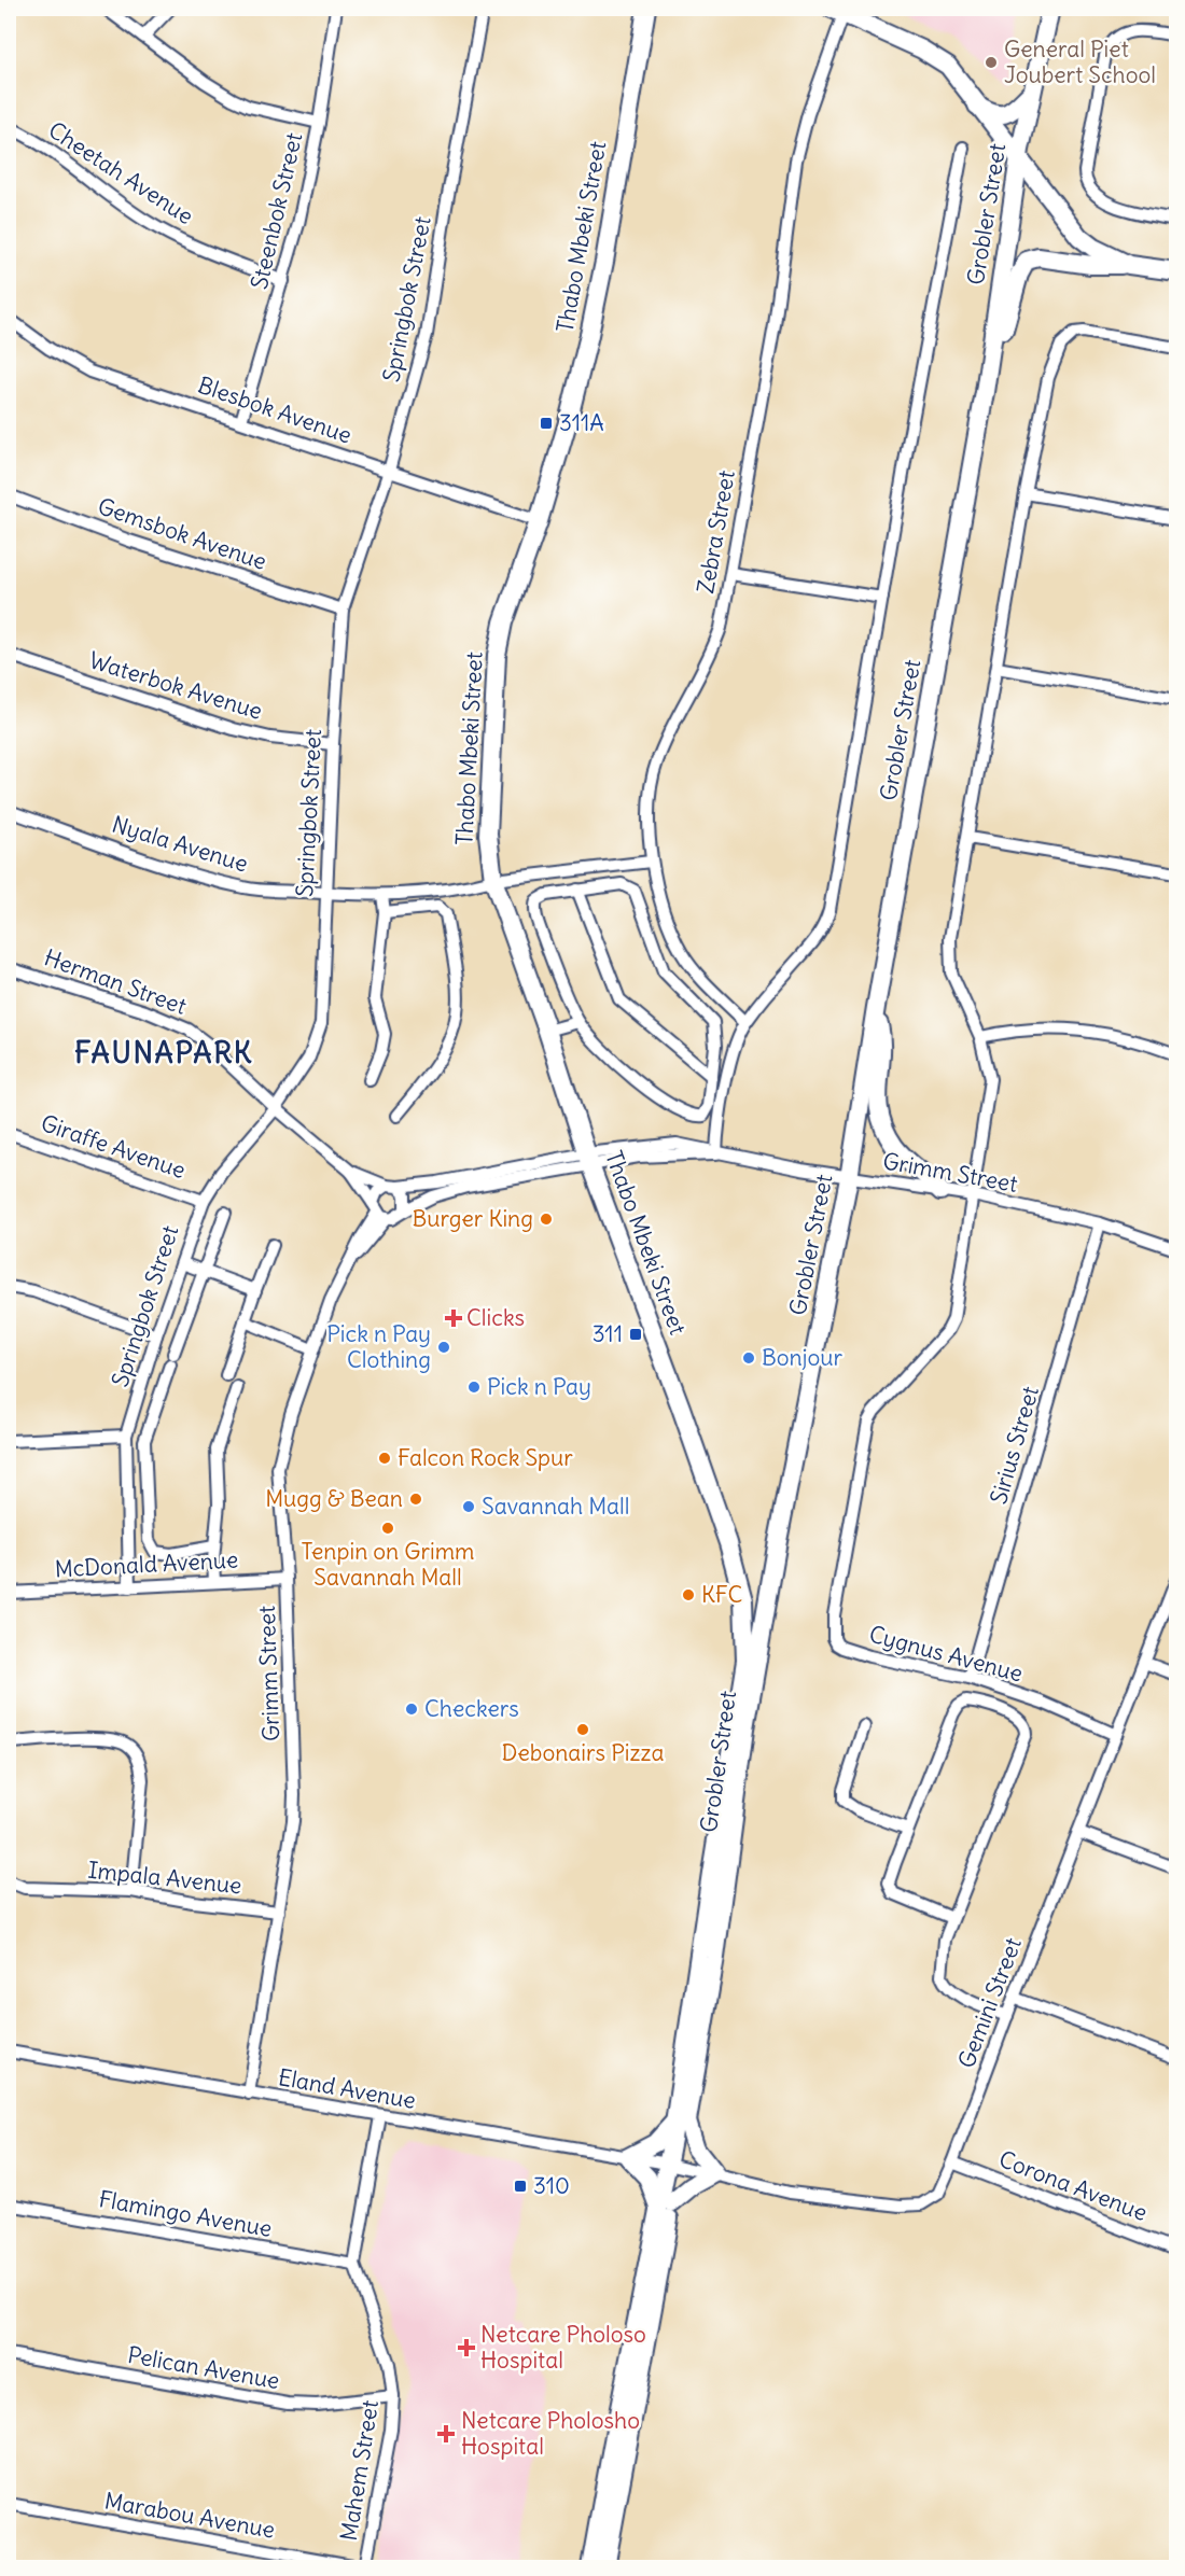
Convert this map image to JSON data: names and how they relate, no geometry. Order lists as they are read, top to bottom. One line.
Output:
{"streets":{"main road":["Grobler Street","Thabo Mbeki Street"],"street":["Cheetah Avenue","Steenbok Street","Springbok Street","Blesbok Avenue","Zebra Street","Gemsbok Avenue","Waterbok Avenue","Nyala Avenue","Herman Street","Giraffe Avenue","Grimm Street","Sirius Street","McDonald Avenue","Cygnus Avenue","Impala Avenue","Gemini Street","Eland Avenue","Corona Avenue","Flamingo Avenue","Pelican Avenue","Mahem Street","Marabou Avenue"]},"crossings":[["Cheetah Avenue","Steenbok Street"],["Steenbok Street","Blesbok Avenue"],["Grobler Street","Thabo Mbeki Street"],["Grobler Street","Zebra Street"],["Grobler Street","Grimm Street"],["Grobler Street","Gemini Street"],["Grobler Street","Eland Avenue"],["Thabo Mbeki Street","Blesbok Avenue"],["Thabo Mbeki Street","Nyala Avenue"],["Thabo Mbeki Street","Grimm Street"],["Springbok Street","Blesbok Avenue"],["Springbok Street","Gemsbok Avenue"],["Springbok Street","Waterbok Avenue"],["Springbok Street","Nyala Avenue"],["Springbok Street","Herman Street"],["Springbok Street","Giraffe Avenue"],["Springbok Street","McDonald Avenue"],["Zebra Street","Nyala Avenue"],["Herman Street","Grimm Street"],["Grimm Street","Sirius Street"],["Grimm Street","McDonald Avenue"],["Grimm Street","Cygnus Avenue"],["Grimm Street","Impala Avenue"],["Grimm Street","Eland Avenue"],["Sirius Street","Cygnus Avenue"],["Cygnus Avenue","Gemini Street"],["Gemini Street","Eland Avenue"],["Gemini Street","Corona Avenue"],["Eland Avenue","Mahem Street"],["Flamingo Avenue","Mahem Street"],["Pelican Avenue","Mahem Street"],["Mahem Street","Marabou Avenue"]],"districts":["FAUNAPARK"],"places":{"other":["General Piet Joubert School","Burger King","Pick n Pay Clothing","Bonjour","Pick n Pay","Falcon Rock Spur","Mugg & Bean","Savannah Mall","Tenpin on Grimm Savannah Mall","KFC","Checkers","Debonairs Pizza"],"transit":["311A","311","310"],"health":["Clicks","Netcare Pholoso Hospital","Netcare Pholosho Hospital"]}}
